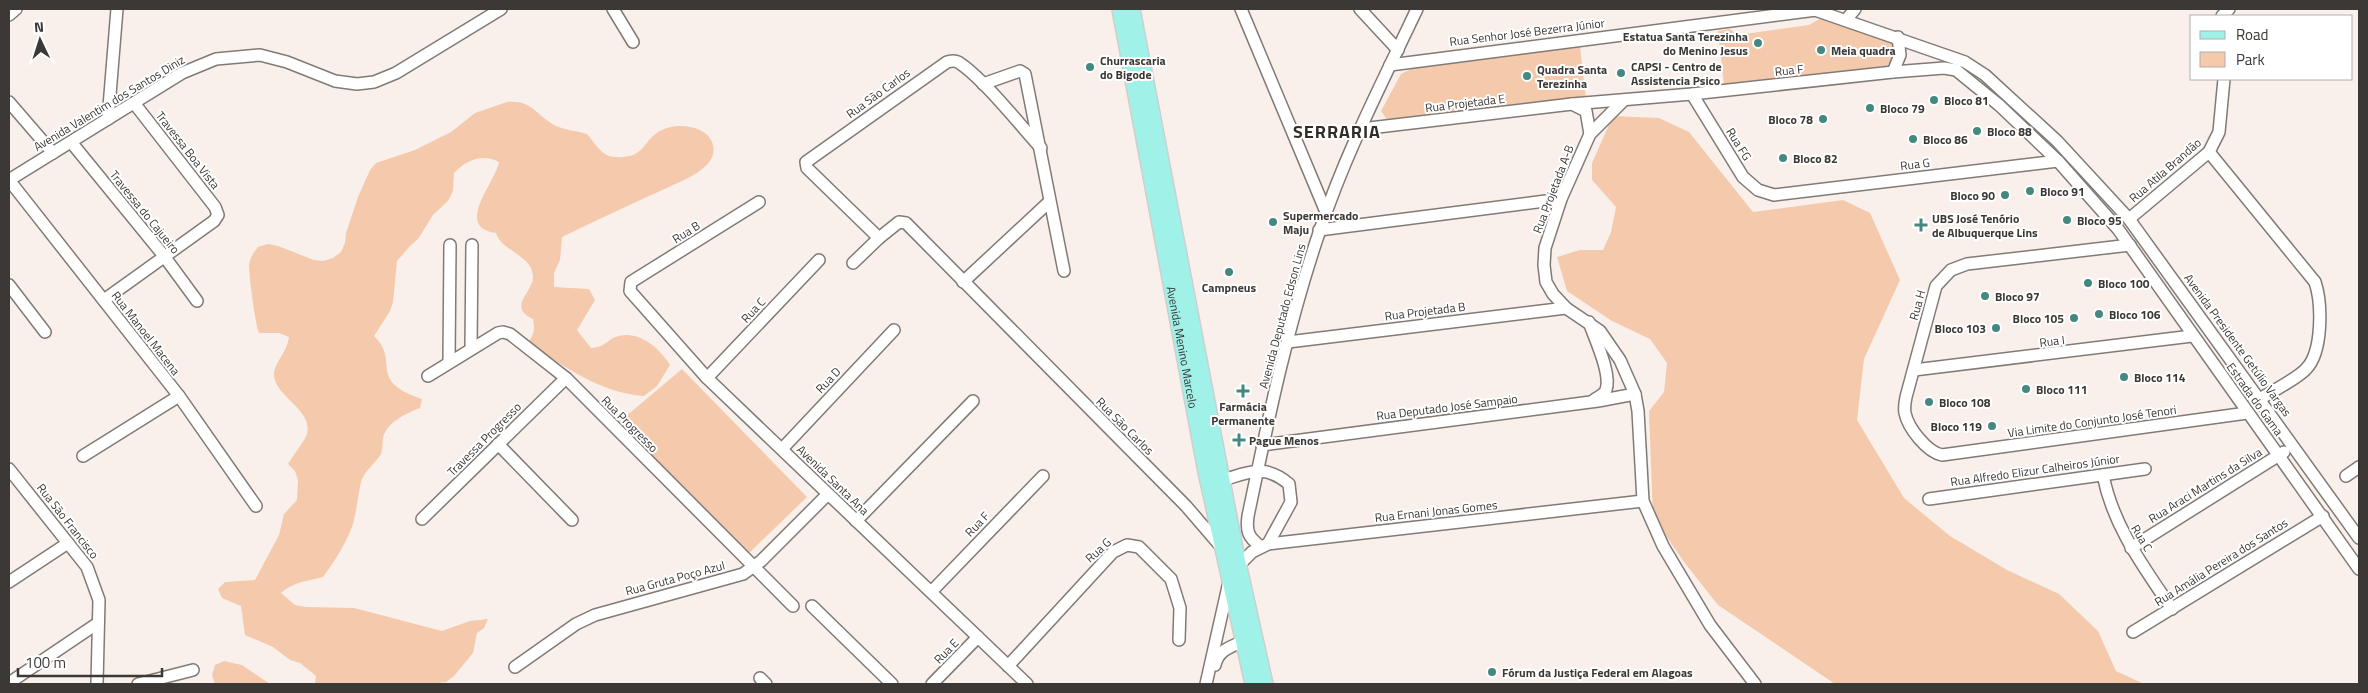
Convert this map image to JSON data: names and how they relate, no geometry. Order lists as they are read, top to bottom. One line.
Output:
{"streets":{"main road":["Avenida Menino Marcelo"],"street":["Rua Senhor José Bezerra Júnior","Rua F","Rua São Carlos","Avenida Valentim dos Santos Diniz","Rua Projetada E","Rua FG","Travessa Boa Vista","Rua G","Rua Atila Brandão","Rua Projetada A-B","Travessa do Cajueiro","Rua B","Rua H","Rua C","Rua Projetada B","Avenida Deputado Edson Lins","Rua Manoel Macena","Rua I","Avenida Presidente Getúlio Vargas","Rua D","Estrada do Gama","Rua Deputado José Sampaio","Via Limite do Conjunto José Tenori","Rua Progresso","Travessa Progresso","Rua Alfredo Elizur Calheiros Júnior","Avenida Santa Ana","Rua Araci Martins da Silva","Rua Ernani Jonas Gomes","Rua São Francisco","Rua Amália Pereira dos Santos","Rua Gruta Poço Azul","Rua E"]},"crossings":[["Rua Senhor José Bezerra Júnior","Avenida Deputado Edson Lins"],["Rua F","Rua Projetada E"],["Rua F","Rua FG"],["Rua F","Rua G"],["Rua F","Rua Projetada A-B"],["Rua F","Avenida Santa Ana"],["Rua São Carlos","Avenida Menino Marcelo"],["Avenida Valentim dos Santos Diniz","Travessa Boa Vista"],["Avenida Valentim dos Santos Diniz","Travessa do Cajueiro"],["Avenida Valentim dos Santos Diniz","Rua Manoel Macena"],["Rua Projetada E","Rua Projetada A-B"],["Rua Projetada E","Avenida Deputado Edson Lins"],["Rua FG","Rua G"],["Travessa Boa Vista","Travessa do Cajueiro"],["Rua G","Avenida Santa Ana"],["Rua Atila Brandão","Avenida Presidente Getúlio Vargas"],["Rua Projetada A-B","Rua Projetada B"],["Rua Projetada A-B","Rua Deputado José Sampaio"],["Rua Projetada A-B","Rua Ernani Jonas Gomes"],["Rua B","Avenida Santa Ana"],["Rua H","Rua I"],["Rua H","Estrada do Gama"],["Rua H","Via Limite do Conjunto José Tenori"],["Rua C","Rua Alfredo Elizur Calheiros Júnior"],["Rua C","Avenida Santa Ana"],["Rua C","Rua Araci Martins da Silva"],["Rua C","Rua Amália Pereira dos Santos"],["Rua Projetada B","Avenida Deputado Edson Lins"],["Avenida Deputado Edson Lins","Rua Deputado José Sampaio"],["Rua I","Estrada do Gama"],["Avenida Presidente Getúlio Vargas","Rua Araci Martins da Silva"],["Rua D","Avenida Santa Ana"],["Estrada do Gama","Via Limite do Conjunto José Tenori"],["Estrada do Gama","Rua Araci Martins da Silva"],["Estrada do Gama","Rua Amália Pereira dos Santos"],["Rua Progresso","Travessa Progresso"],["Rua Progresso","Rua Gruta Poço Azul"],["Avenida Santa Ana","Rua Gruta Poço Azul"],["Avenida Santa Ana","Rua E"]],"districts":["SERRARIA"],"places":{"other":["Estatua Santa Terezinha do Menino Jesus","Meia quadra","Churrascaria do Bigode","CAPSI - Centro de Assistencia Psico","Quadra Santa Terezinha","Bloco 81","Bloco 79","Bloco 78","Bloco 88","Bloco 86","Bloco 82","Bloco 91","Bloco 90","Bloco 95","Supermercado Maju","Campneus","Bloco 100","Bloco 97","Bloco 106","Bloco 105","Bloco 103","Bloco 114","Bloco 111","Bloco 108","Bloco 119","Fórum da Justiça Federal em Alagoas"],"health":["UBS José Tenório de Albuquerque Lins","Farmácia Permanente","Pague Menos"]},"legend":["Road","Park"],"scale_bar":"100 m","north":"top"}
